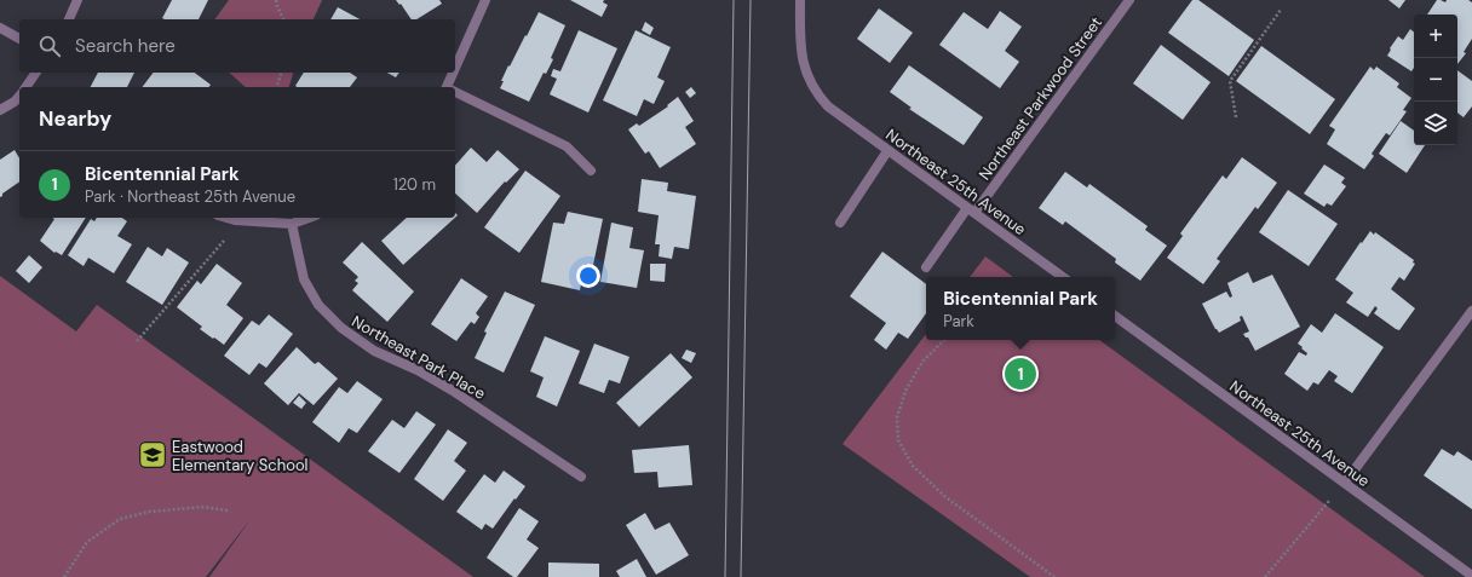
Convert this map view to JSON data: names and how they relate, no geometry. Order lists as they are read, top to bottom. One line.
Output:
{"streets":{"street":["Northeast Parkwood Street","Northeast 25th Avenue","Northeast Park Place"]},"crossings":[["Northeast Parkwood Street","Northeast 25th Avenue"]],"places":{"school or university":["Eastwood Elementary School"]},"page":{"map_buttons":["+","−"],"search":"Search here","heading":"Nearby","list":[{"mark":"1","name":"Bicentennial Park","note":"Park · Northeast 25th Avenue","value":"120 m"}],"popup":["Bicentennial Park","Park"],"pins":"1"}}
